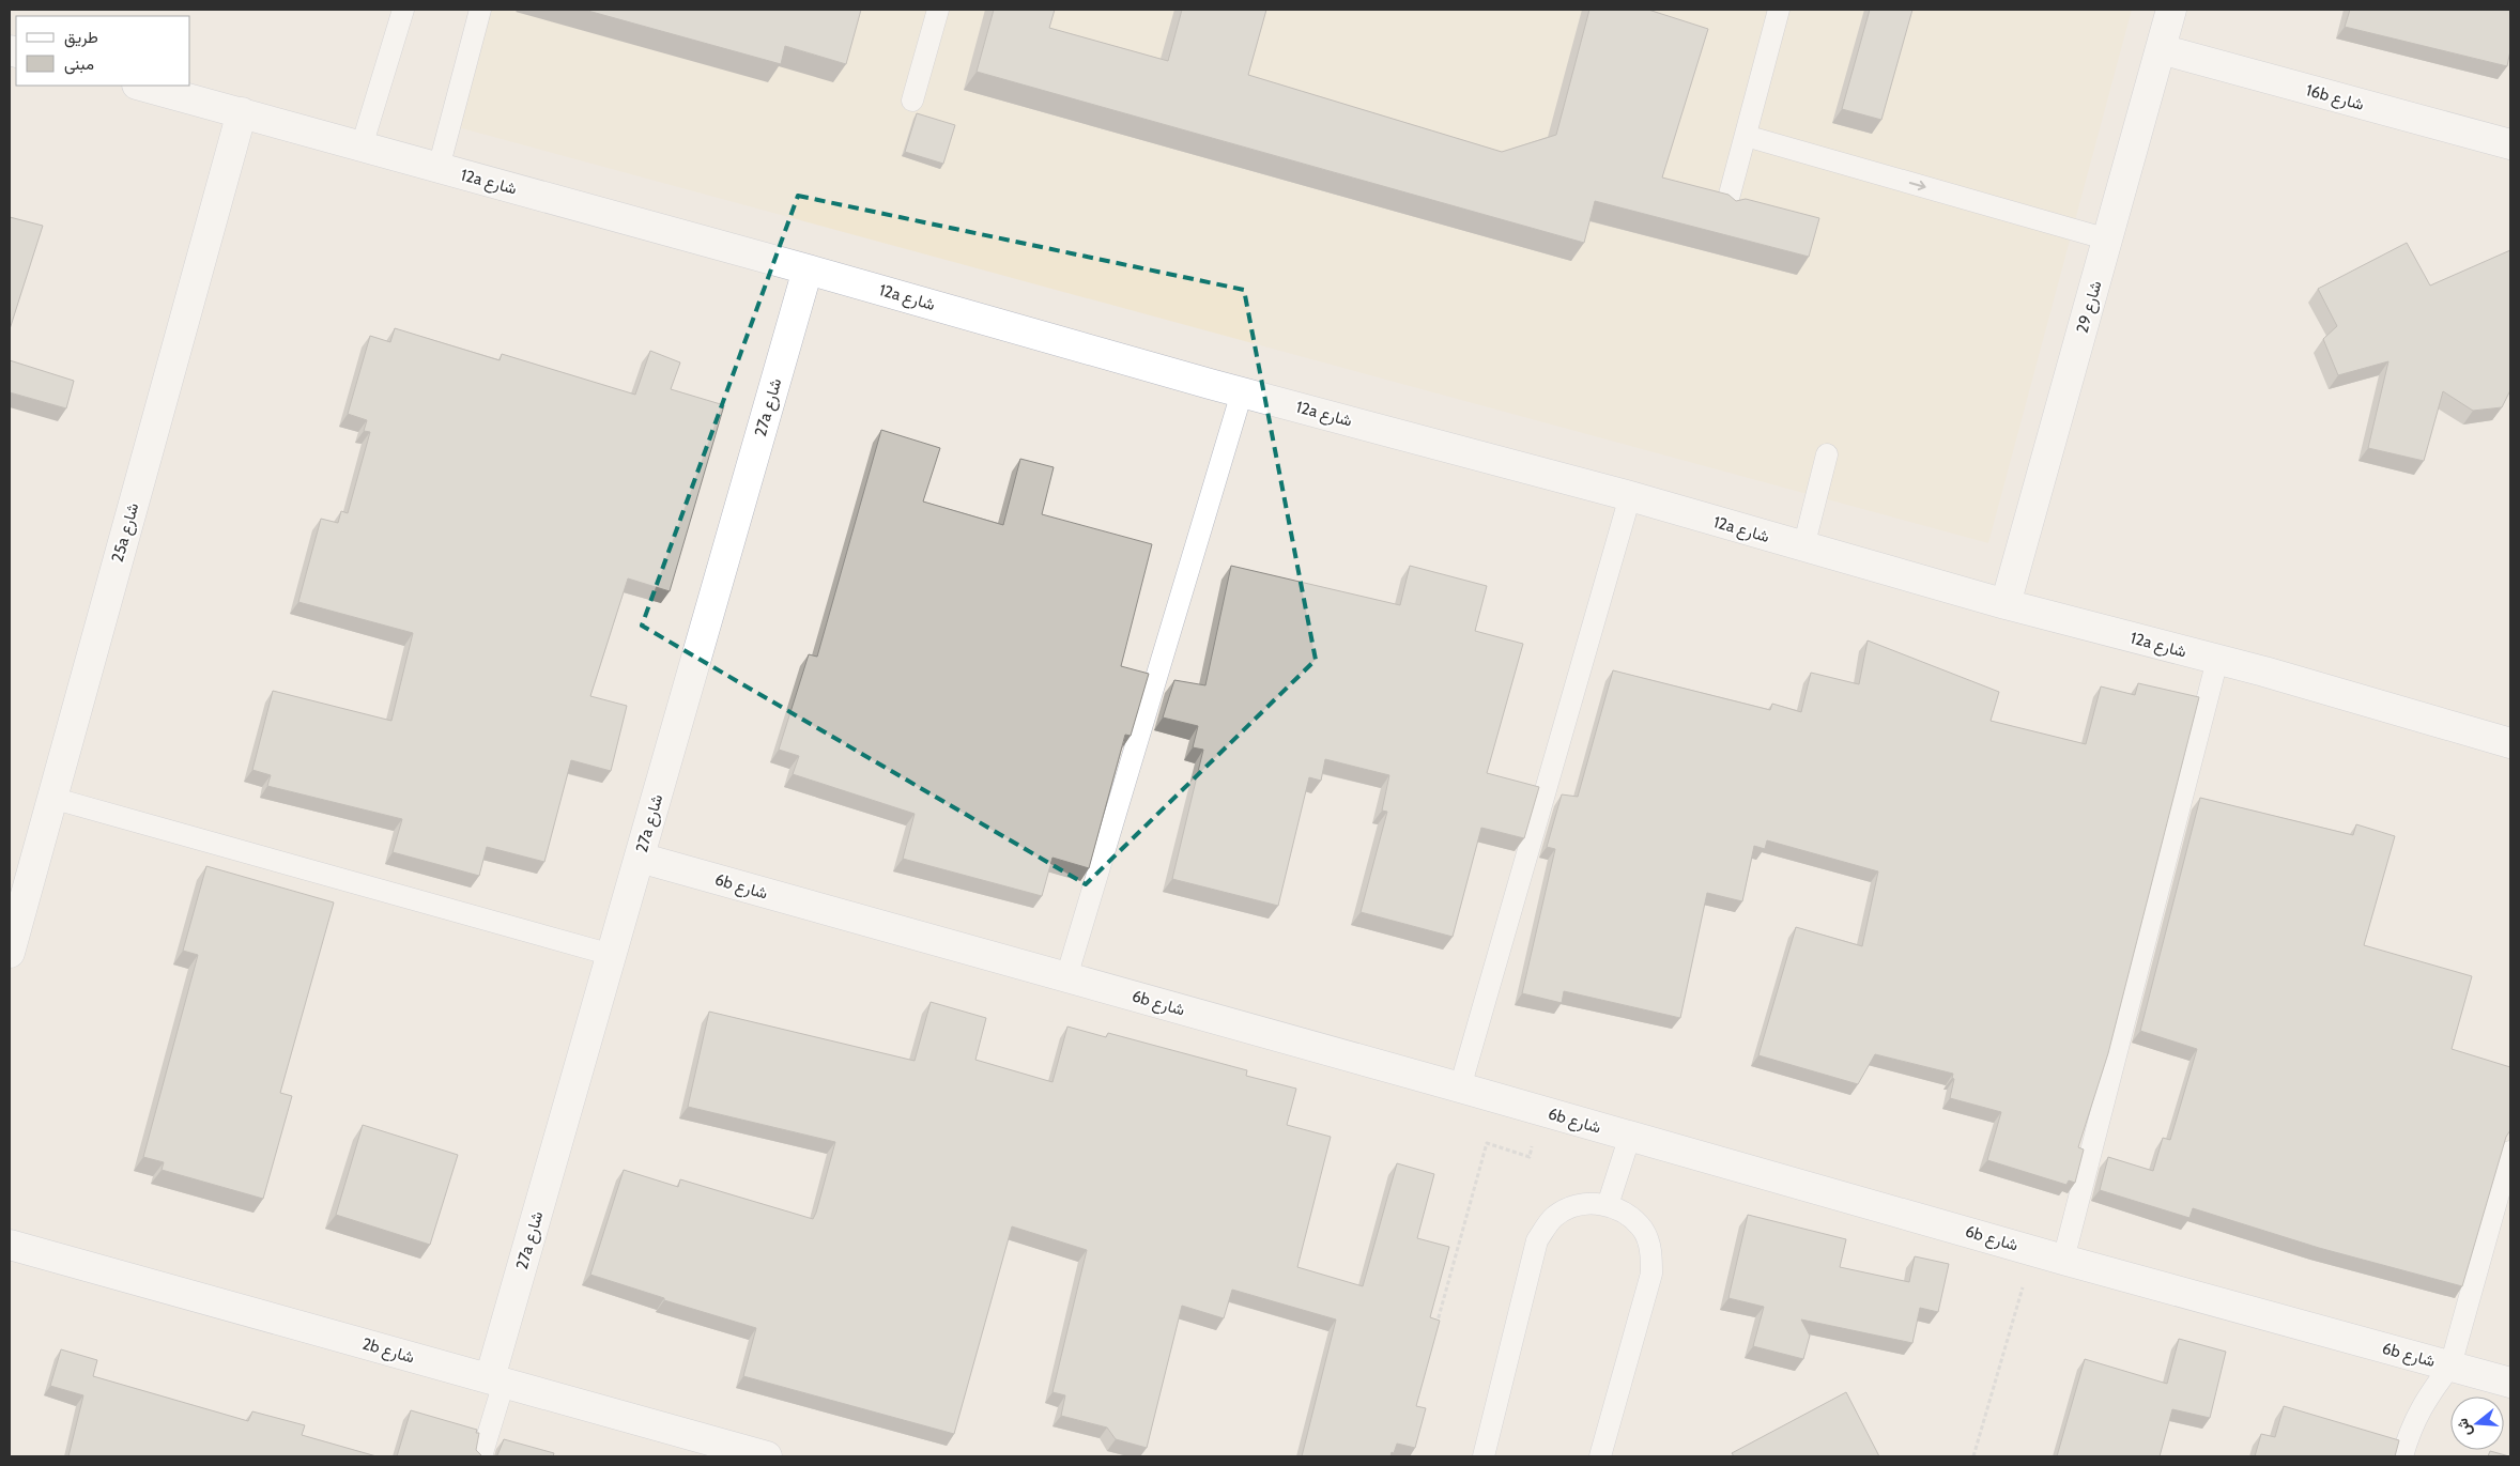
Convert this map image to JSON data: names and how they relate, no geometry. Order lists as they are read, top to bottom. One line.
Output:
{"streets":{"street":["16b شارع","12a شارع","شارع 29","27a شارع","25a شارع","6b شارع","2b شارع"]},"crossings":[["16b شارع","شارع 29"],["12a شارع","شارع 29"],["12a شارع","27a شارع"],["12a شارع","25a شارع"],["27a شارع","6b شارع"],["27a شارع","2b شارع"]],"legend":["طريق","مبنى"],"north":"left"}
